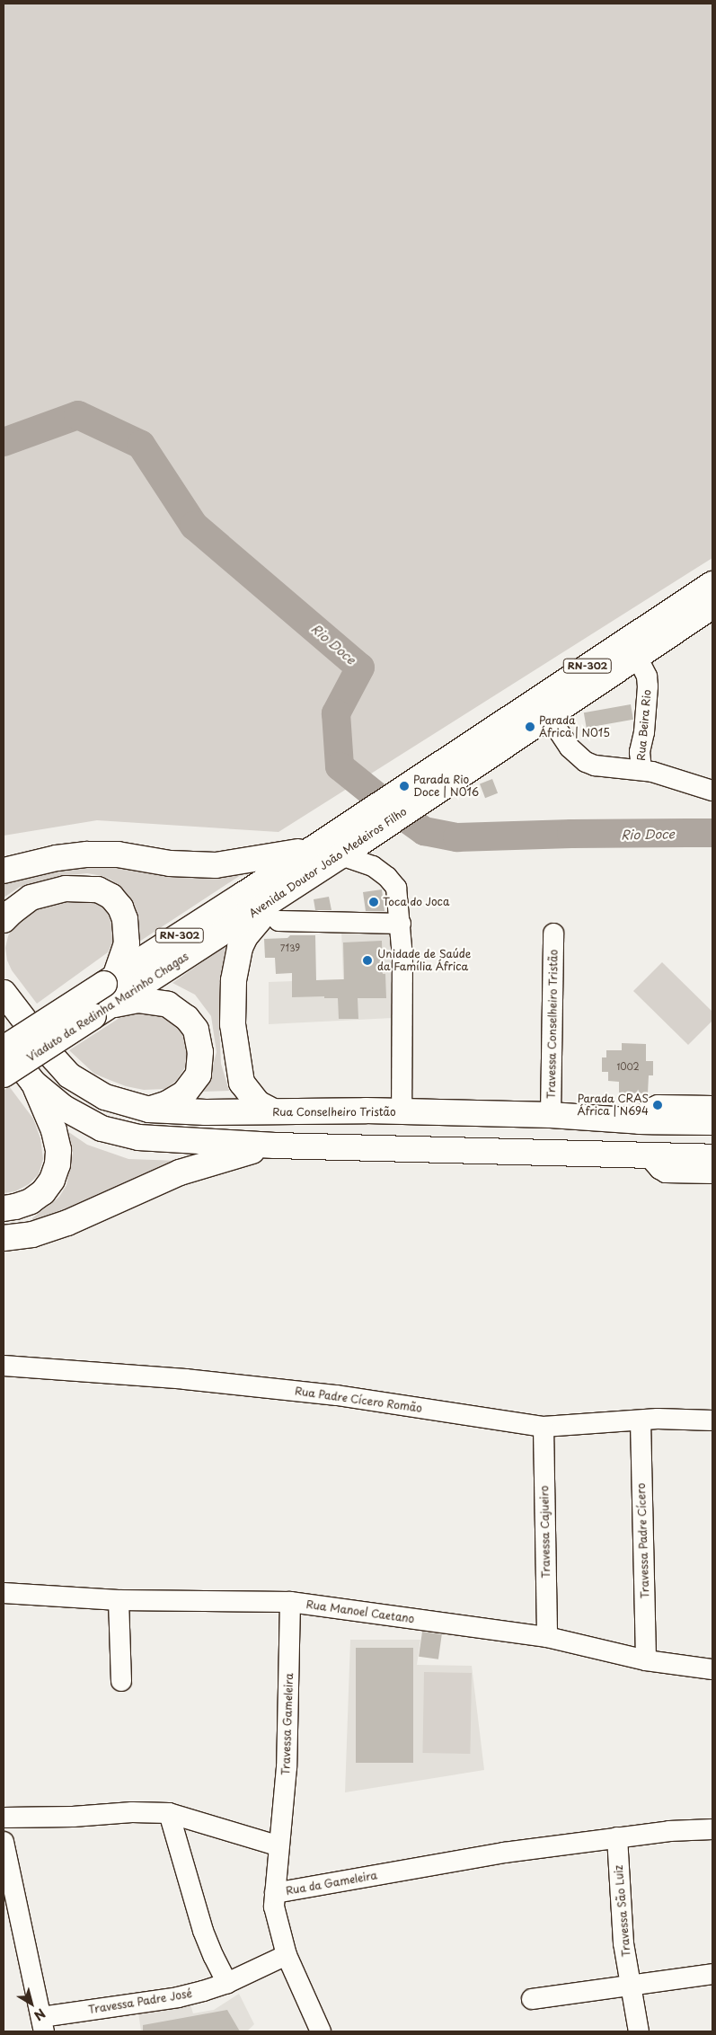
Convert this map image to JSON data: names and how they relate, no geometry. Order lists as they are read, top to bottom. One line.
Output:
{"streets":{"main road":["RN-302","Avenida Doutor João Medeiros Filho","Viaduto da Redinha Marinho Chagas","Rua Conselheiro Tristão"],"street":["Rua Beira Rio","Travessa Conselheiro Tristão","Rua Padre Cícero Romão","Travessa Cajueiro","Travessa Padre Cícero","Rua Manoel Caetano","Travessa Gameleira","Rua da Gameleira","Travessa São Luiz","Travessa Padre José"]},"crossings":[["Rua Beira Rio","Avenida Doutor João Medeiros Filho"],["Avenida Doutor João Medeiros Filho","Viaduto da Redinha Marinho Chagas"],["Travessa Conselheiro Tristão","Rua Conselheiro Tristão"],["Rua Padre Cícero Romão","Travessa Cajueiro"],["Rua Padre Cícero Romão","Travessa Padre Cícero"],["Travessa Cajueiro","Rua Manoel Caetano"],["Travessa Padre Cícero","Rua Manoel Caetano"],["Rua Manoel Caetano","Travessa Gameleira"],["Travessa Gameleira","Rua da Gameleira"],["Rua da Gameleira","Travessa São Luiz"]],"water":["Rio Doce"],"places":["Parada África | N015","Parada Rio Doce | N016","Toca do Joca","Unidade de Saúde da Família África","Parada CRAS África | N694"],"house_numbers":["7139","1002"],"north":"bottom right"}
